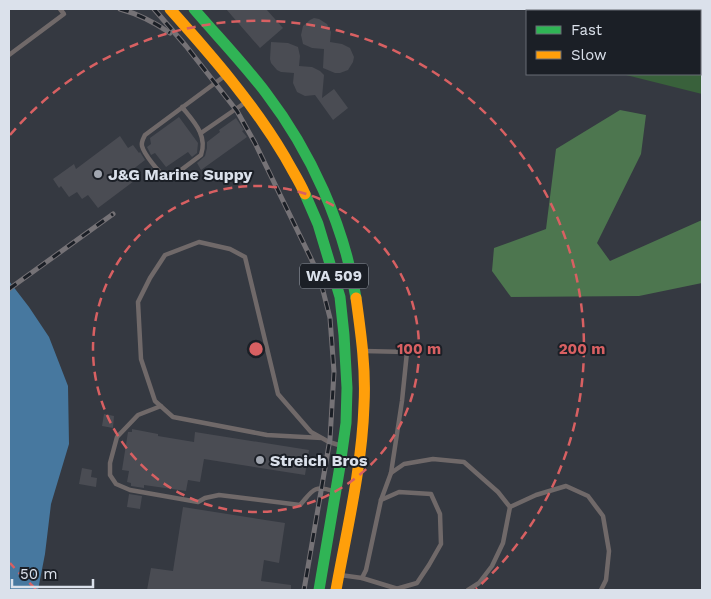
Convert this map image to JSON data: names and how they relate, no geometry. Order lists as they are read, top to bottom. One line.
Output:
{"streets":{"main road":["WA 509"]},"places":["J&G Marine Suppy","Streich Bros"],"legend":["Fast","Slow"],"scale_bar":"50 m","rings":["100 m","200 m"]}
